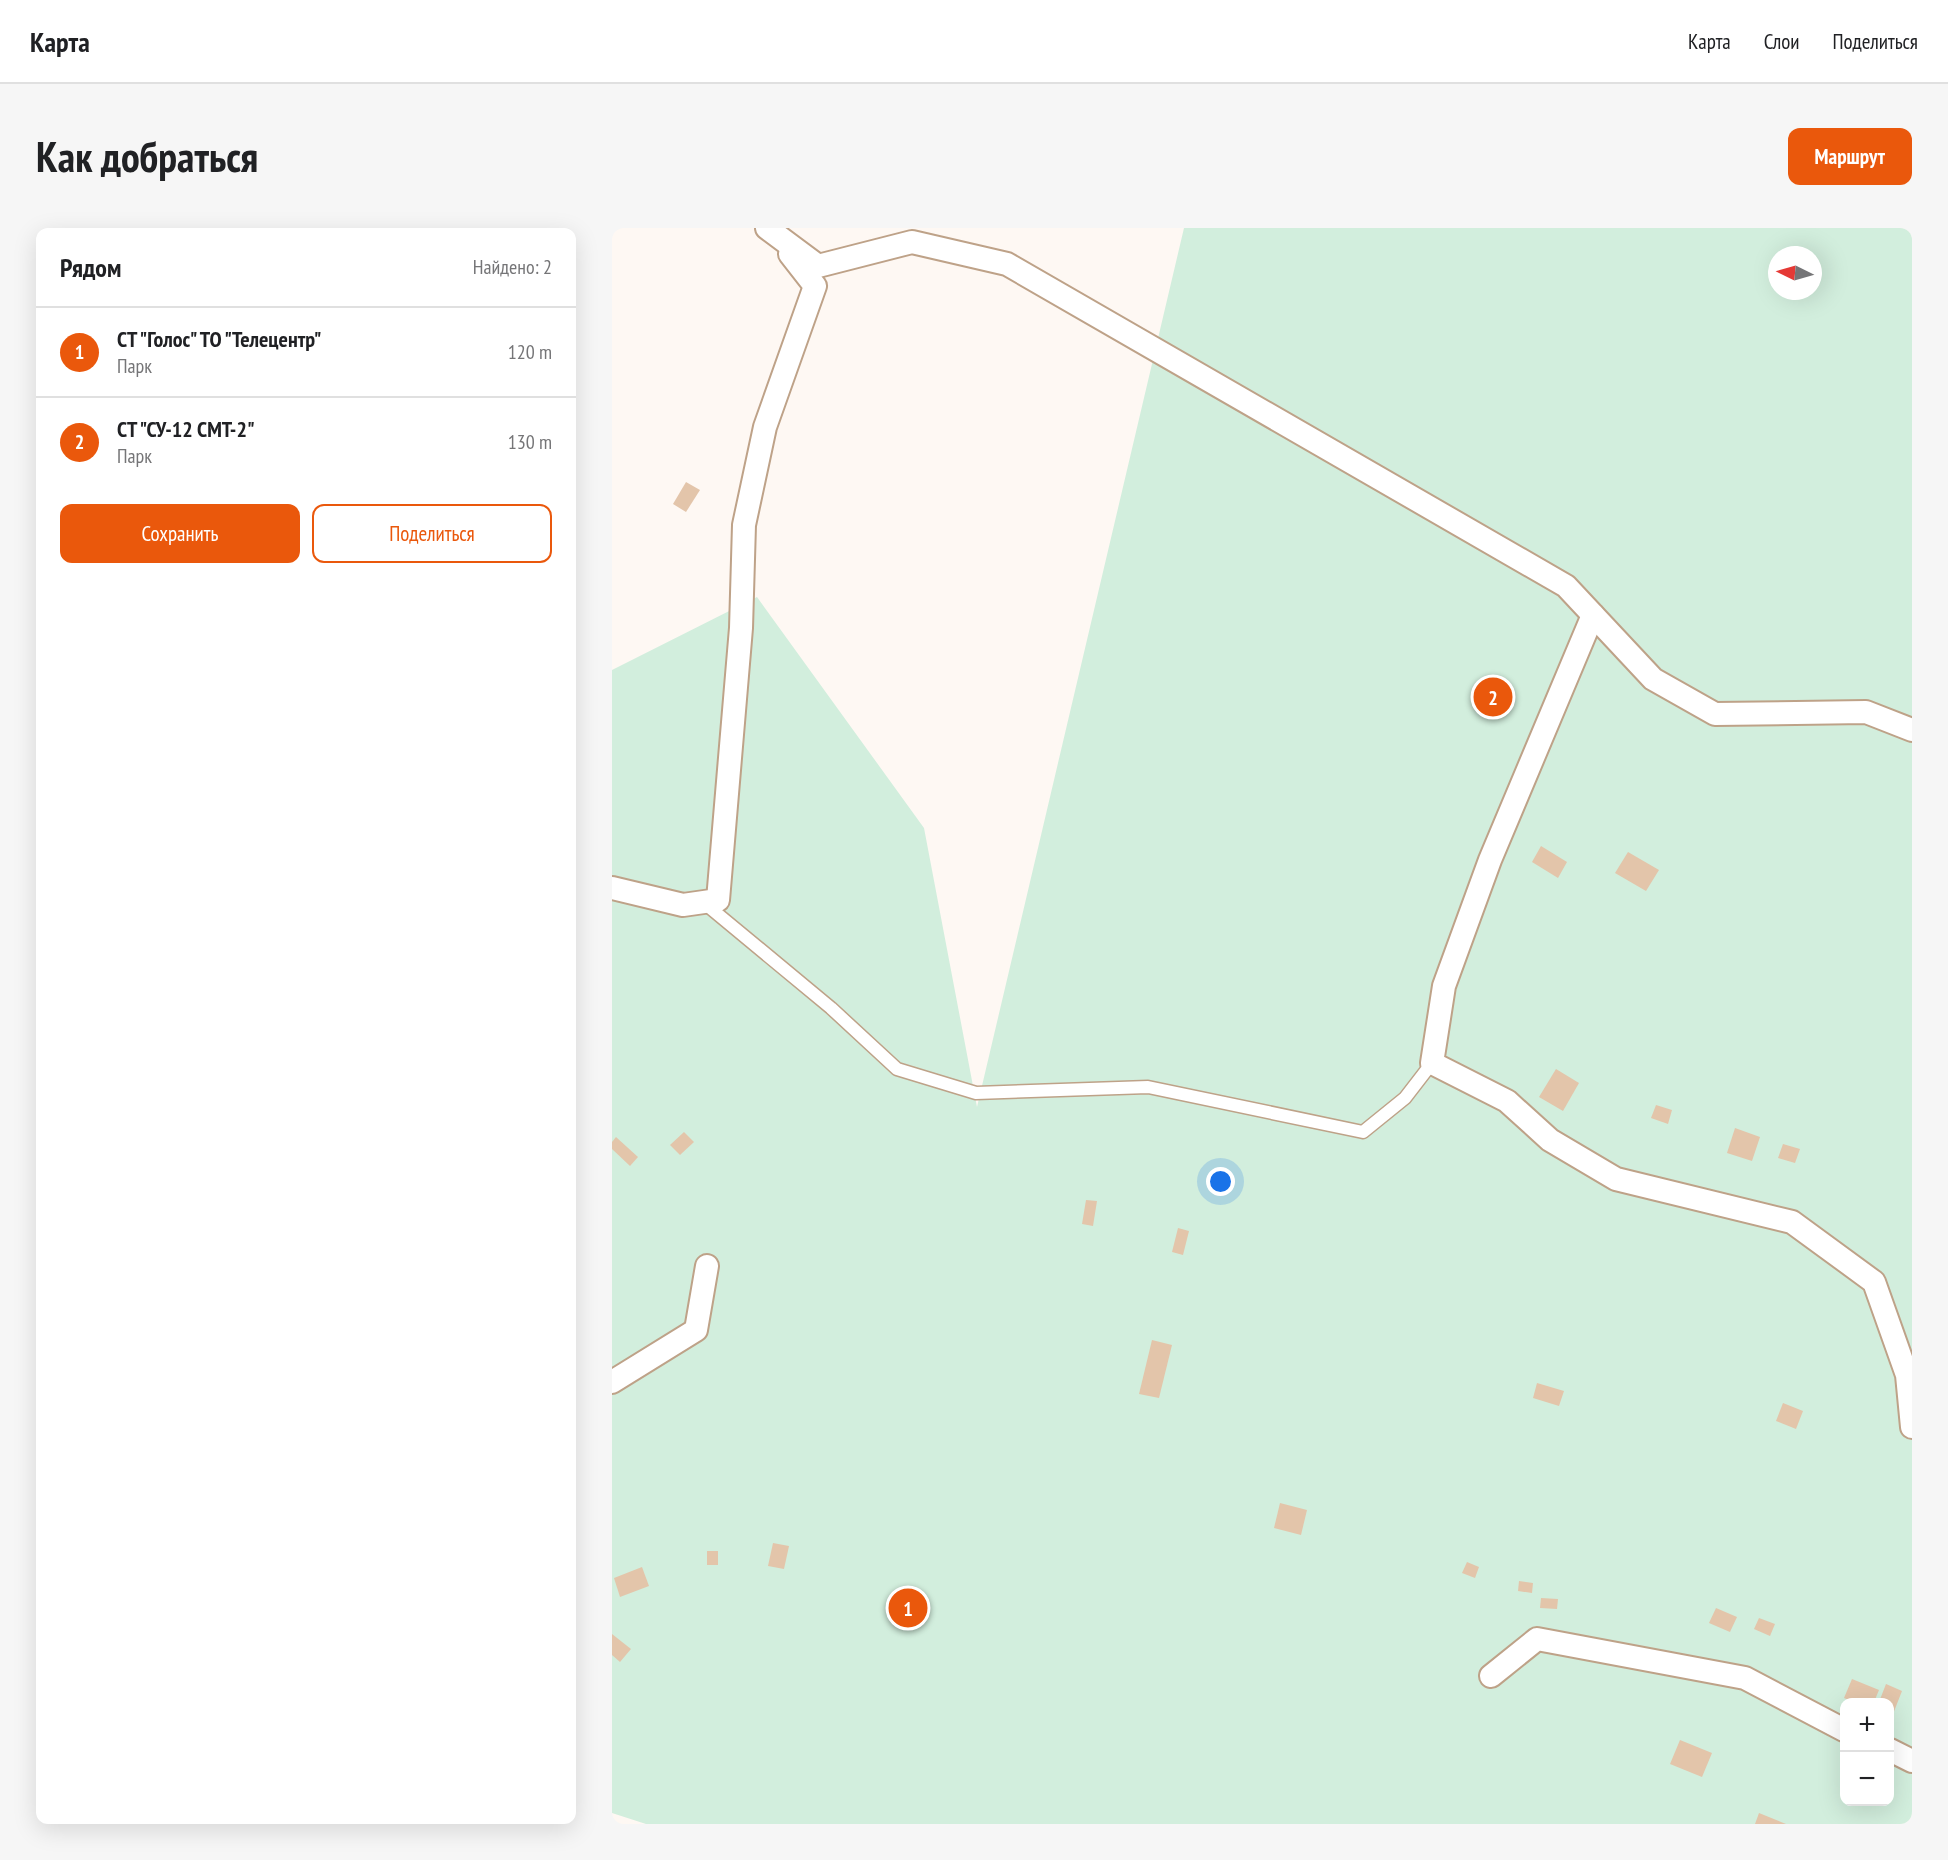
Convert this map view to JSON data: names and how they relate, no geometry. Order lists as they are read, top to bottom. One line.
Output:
{"north":"left","page":{"header":"Карта","nav":["Карта","Слои","Поделиться"],"buttons":["Маршрут",["Сохранить","Поделиться"]],"title":"Как добраться","heading":["Рядом","Найдено: 2"],"list":[{"mark":"1","name":"СТ \"Голос\" ТО \"Телецентр\"","note":"Парк","value":"120 m"},{"mark":"2","name":"СТ \"СУ-12 СМТ-2\"","note":"Парк","value":"130 m"}],"pins":["2","1"],"map_buttons":["+","−"]}}
